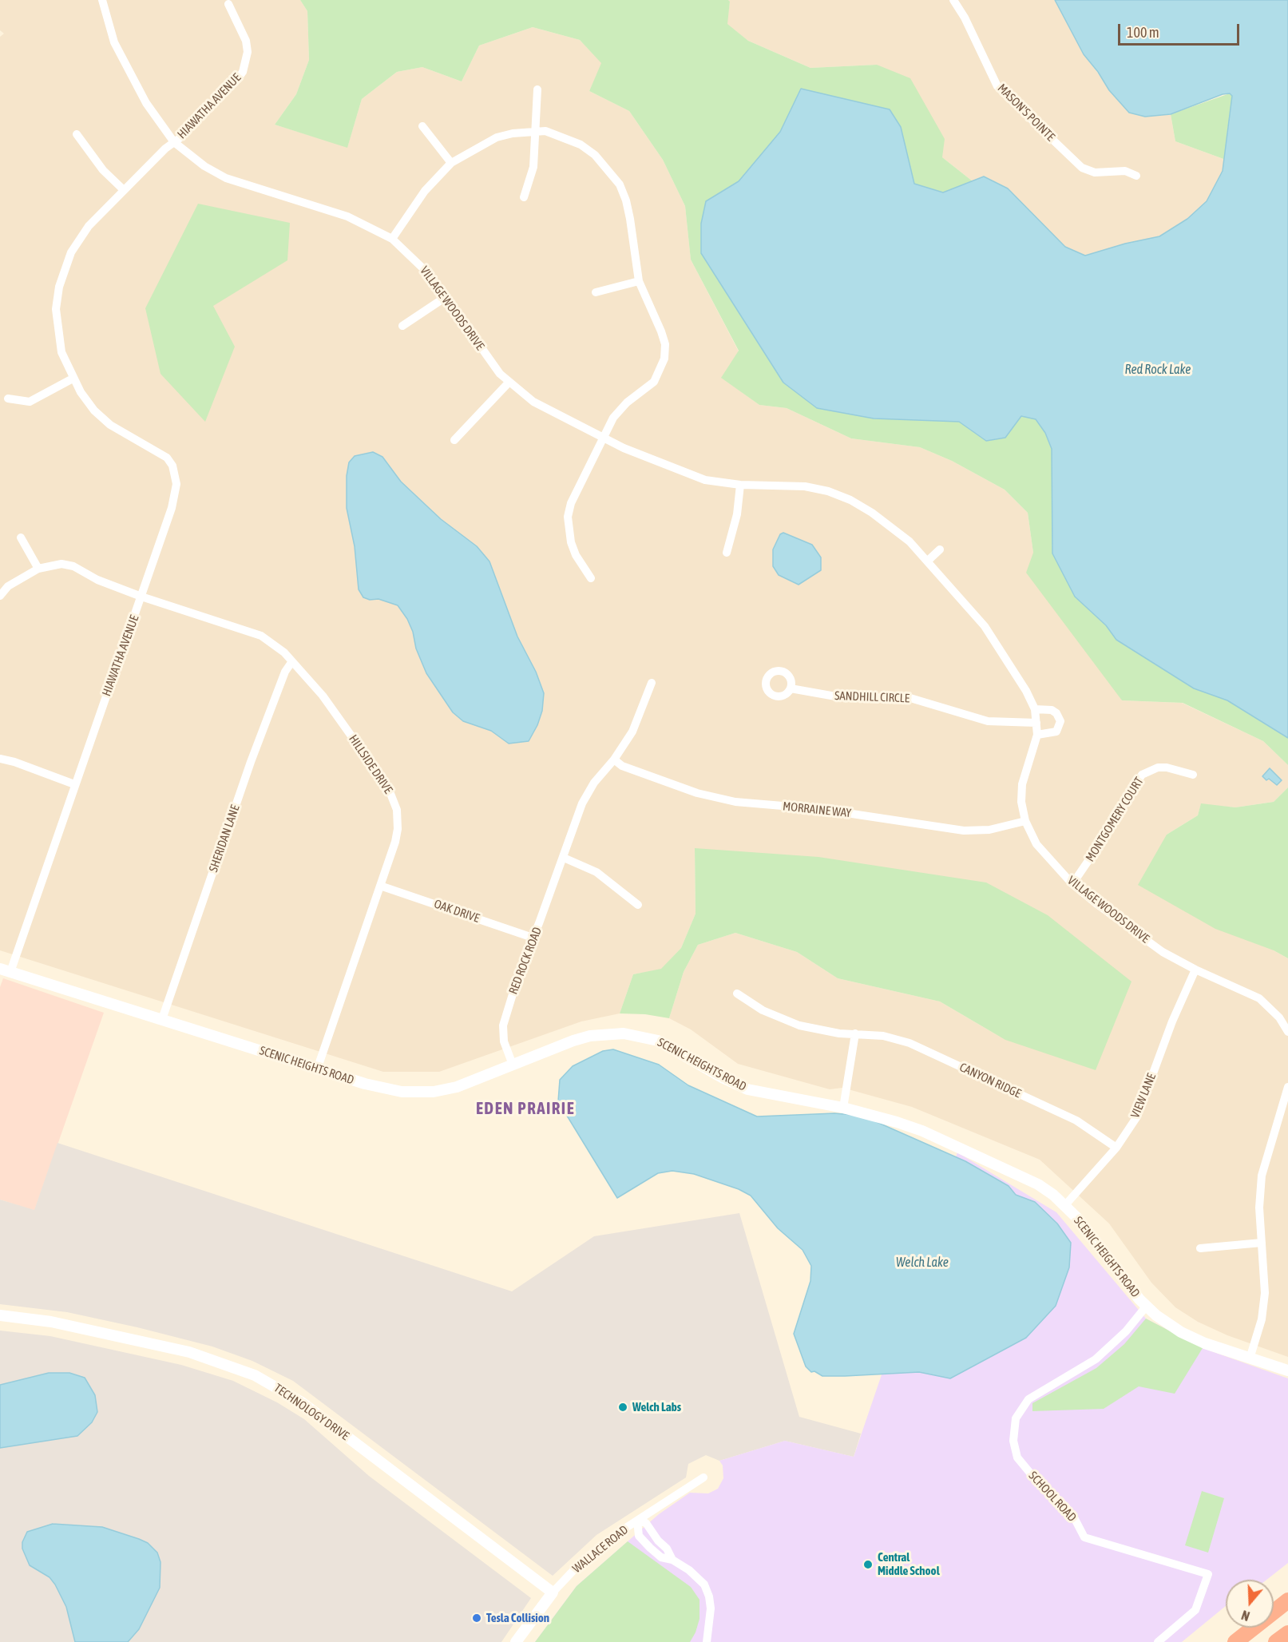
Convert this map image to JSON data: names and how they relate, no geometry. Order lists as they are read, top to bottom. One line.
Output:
{"streets":{"street":["HIAWATHA AVENUE","MASON'S POINTE","VILLAGE WOODS DRIVE","SANDHILL CIRCLE","HILLSIDE DRIVE","MORRAINE WAY","MONTGOMERY COURT","SHERIDAN LANE","OAK DRIVE","RED ROCK ROAD","SCENIC HEIGHTS ROAD","CANYON RIDGE","VIEW LANE","TECHNOLOGY DRIVE","SCHOOL ROAD","WALLACE ROAD"]},"crossings":[["HIAWATHA AVENUE","VILLAGE WOODS DRIVE"],["HIAWATHA AVENUE","HILLSIDE DRIVE"],["HIAWATHA AVENUE","SCENIC HEIGHTS ROAD"],["VILLAGE WOODS DRIVE","SANDHILL CIRCLE"],["VILLAGE WOODS DRIVE","MORRAINE WAY"],["VILLAGE WOODS DRIVE","MONTGOMERY COURT"],["VILLAGE WOODS DRIVE","VIEW LANE"],["HILLSIDE DRIVE","SHERIDAN LANE"],["HILLSIDE DRIVE","OAK DRIVE"],["HILLSIDE DRIVE","SCENIC HEIGHTS ROAD"],["MORRAINE WAY","RED ROCK ROAD"],["SHERIDAN LANE","SCENIC HEIGHTS ROAD"],["OAK DRIVE","RED ROCK ROAD"],["RED ROCK ROAD","SCENIC HEIGHTS ROAD"],["SCENIC HEIGHTS ROAD","VIEW LANE"],["SCENIC HEIGHTS ROAD","SCHOOL ROAD"],["CANYON RIDGE","VIEW LANE"],["TECHNOLOGY DRIVE","WALLACE ROAD"]],"districts":["EDEN PRAIRIE"],"water":["Red Rock Lake","Welch Lake"],"places":["Welch Labs","Central Middle School","Tesla Collision"],"scale_bar":"100 m","north":"bottom"}
